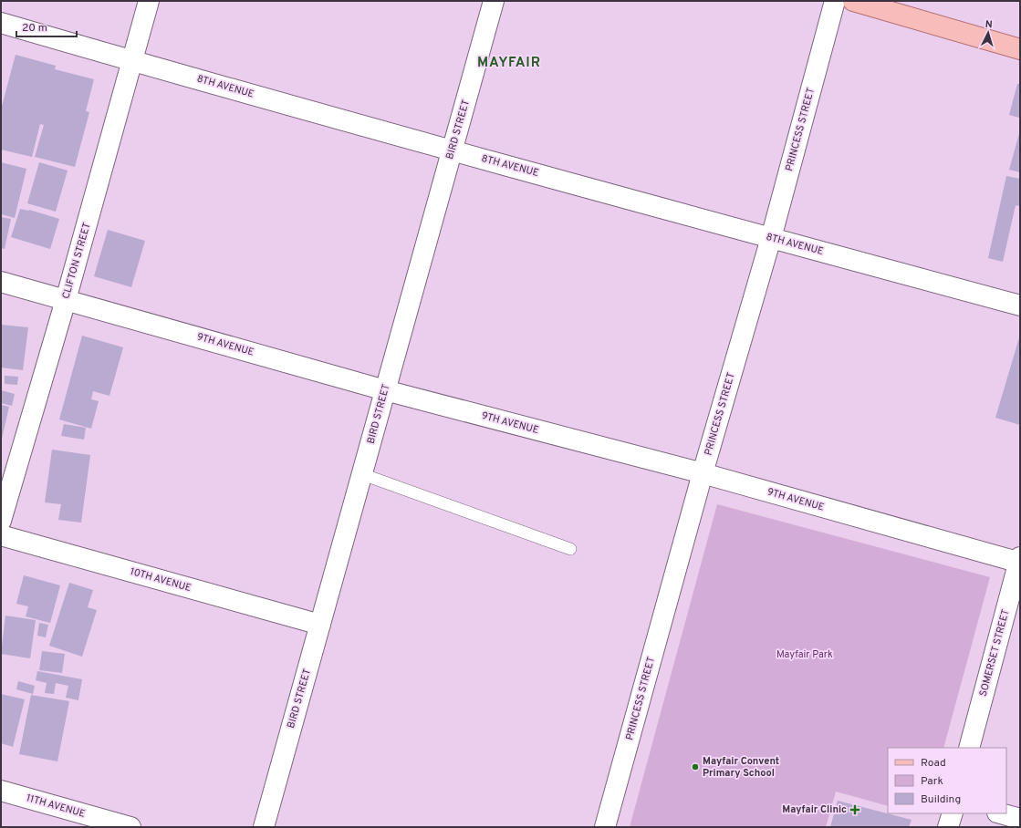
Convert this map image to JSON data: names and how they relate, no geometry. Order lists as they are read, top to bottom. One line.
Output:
{"streets":{"street":["8TH AVENUE","BIRD STREET","PRINCESS STREET","CLIFTON STREET","9TH AVENUE","10TH AVENUE","SOMERSET STREET","11TH AVENUE"]},"crossings":[["8TH AVENUE","BIRD STREET"],["8TH AVENUE","PRINCESS STREET"],["8TH AVENUE","CLIFTON STREET"],["BIRD STREET","9TH AVENUE"],["BIRD STREET","10TH AVENUE"],["PRINCESS STREET","9TH AVENUE"],["CLIFTON STREET","9TH AVENUE"],["9TH AVENUE","SOMERSET STREET"]],"districts":["MAYFAIR"],"parks":["Mayfair Park"],"places":{"other":["Mayfair Convent Primary School"],"health":["Mayfair Clinic"]},"legend":["Road","Park","Building"],"scale_bar":"20 m","north":"top"}
